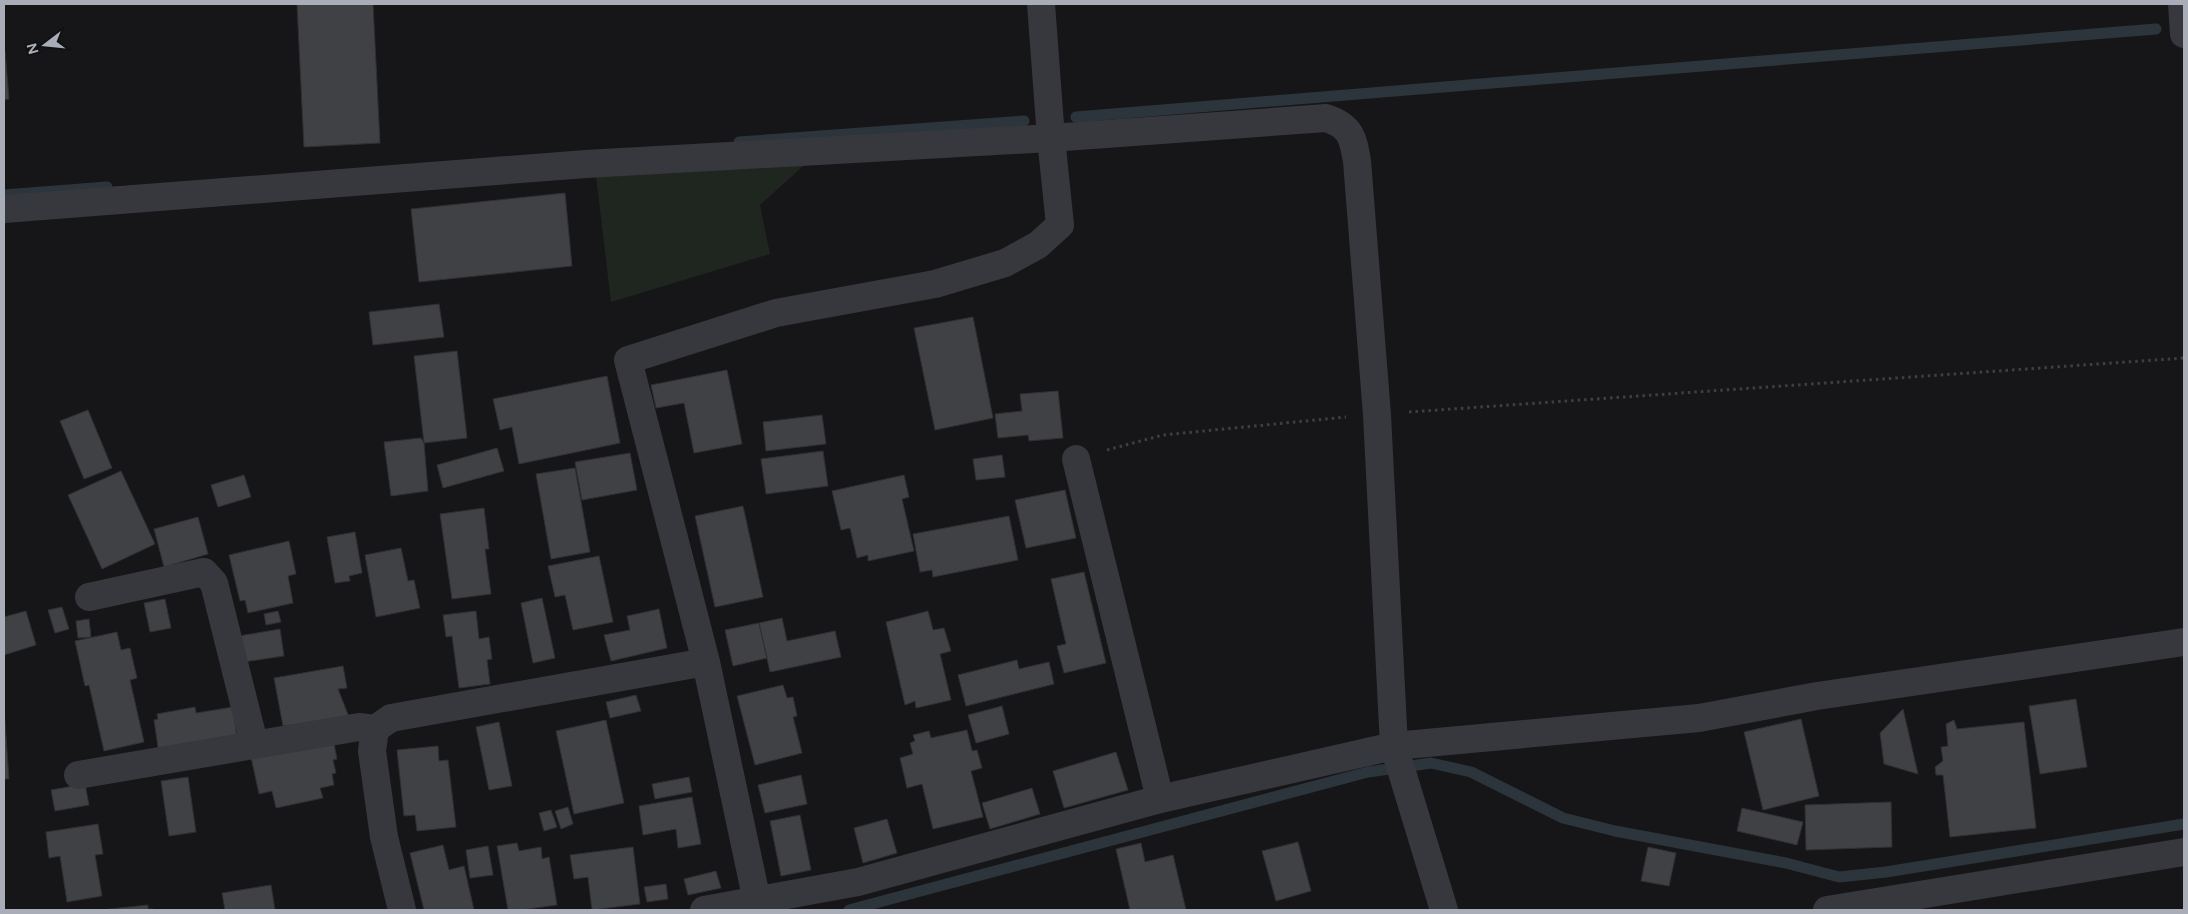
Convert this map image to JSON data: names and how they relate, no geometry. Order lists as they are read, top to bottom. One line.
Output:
{"north":"left"}
